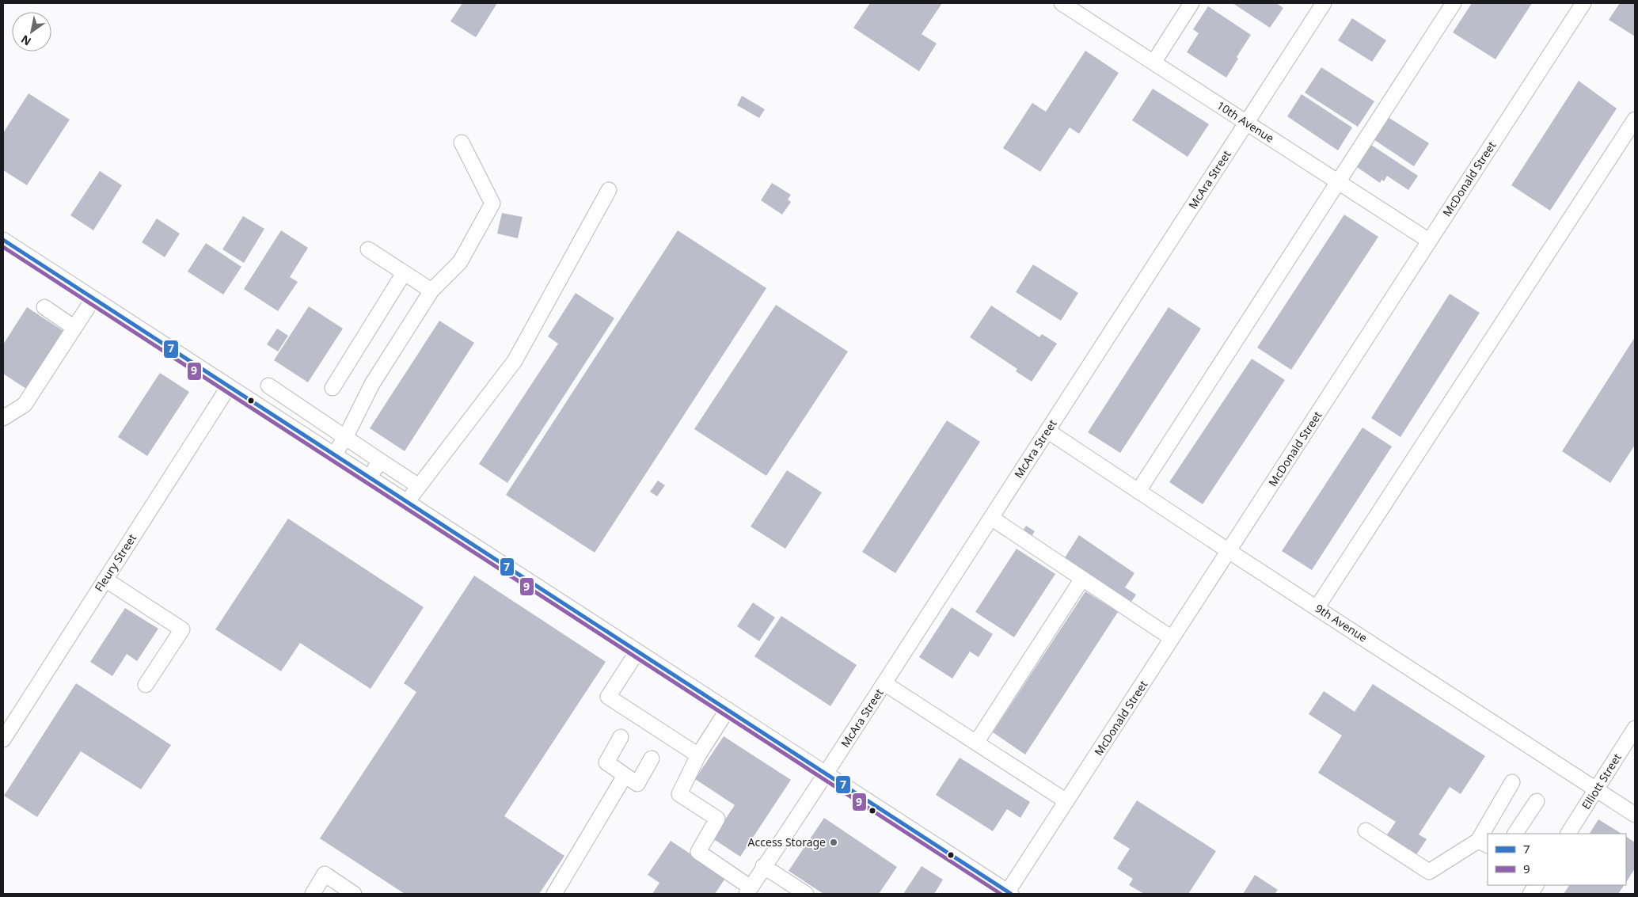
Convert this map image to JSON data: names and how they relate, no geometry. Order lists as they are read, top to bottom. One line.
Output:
{"streets":{"street":["10th Avenue","McDonald Street","McAra Street","Fleury Street","9th Avenue","Elliott Street"]},"crossings":[["10th Avenue","McDonald Street"],["10th Avenue","McAra Street"],["McDonald Street","9th Avenue"],["McAra Street","9th Avenue"],["9th Avenue","Elliott Street"]],"places":["Access Storage"],"lines":["transit line 7","transit line 9"],"legend":["7","9"],"north":"bottom left"}
